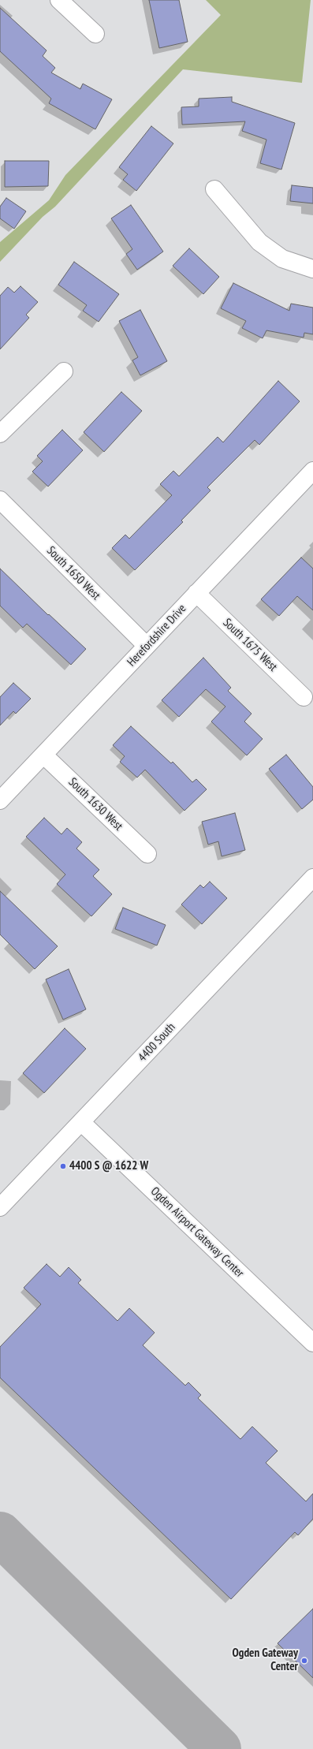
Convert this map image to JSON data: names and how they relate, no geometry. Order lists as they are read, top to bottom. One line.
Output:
{"streets":{"street":["South 1650 West","Herefordshire Drive","South 1675 West","South 1630 West","4400 South","Ogden Airport Gateway Center"]},"crossings":[["South 1650 West","Herefordshire Drive"],["Herefordshire Drive","South 1675 West"],["Herefordshire Drive","South 1630 West"],["4400 South","Ogden Airport Gateway Center"]],"places":["4400 S @ 1622 W","Ogden Gateway Center"]}
